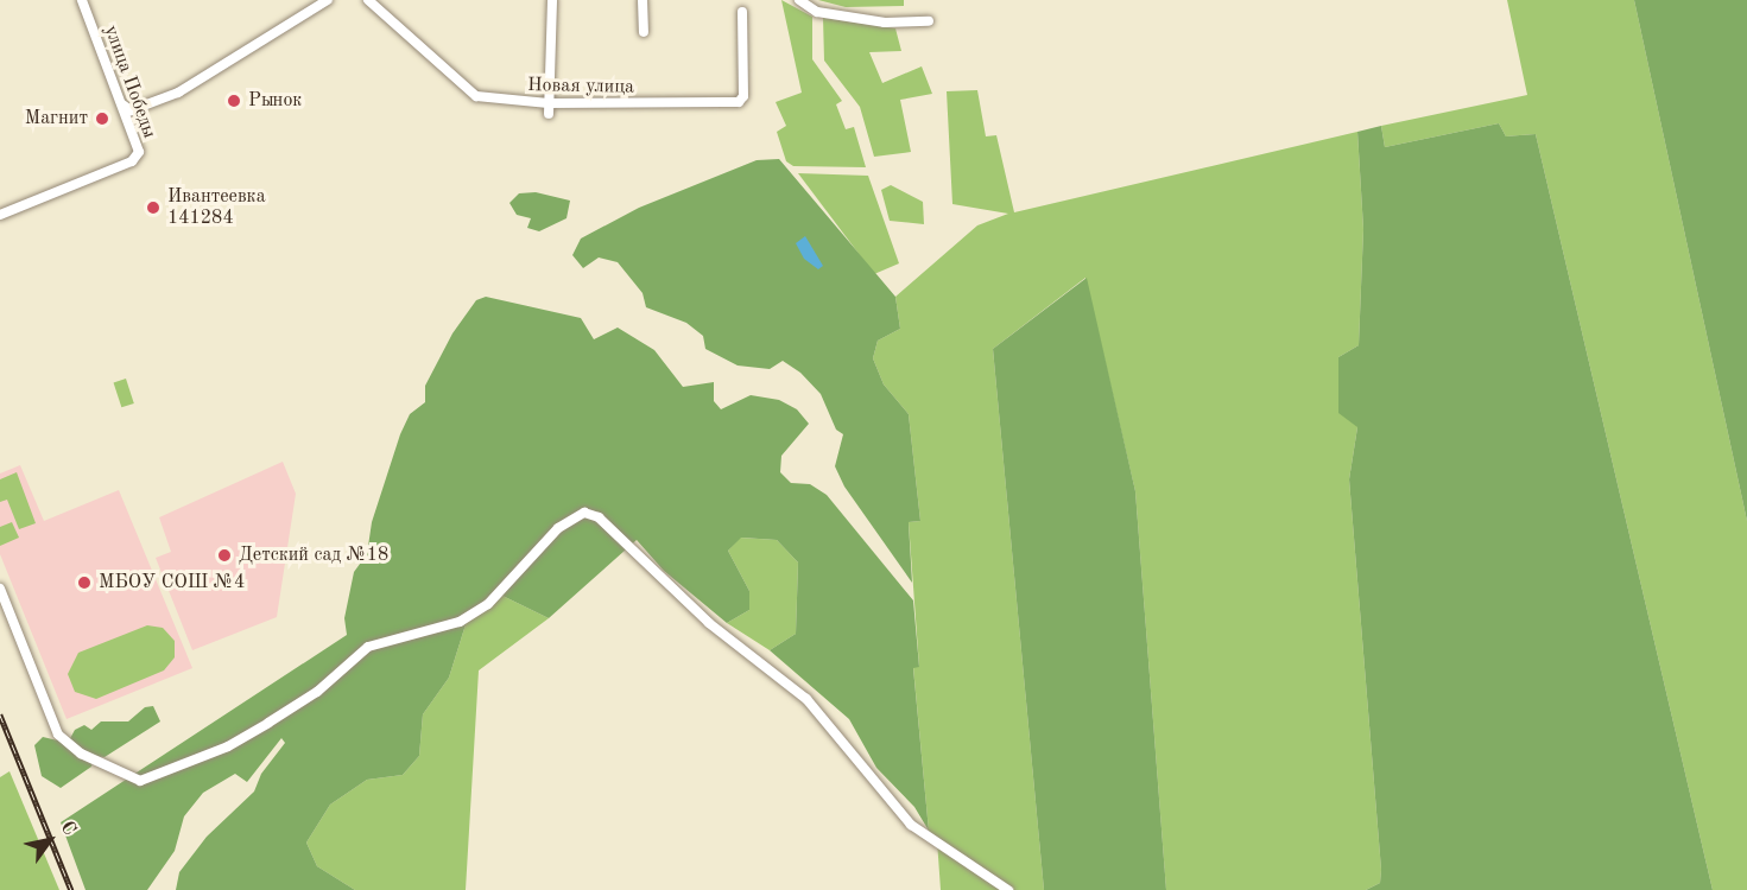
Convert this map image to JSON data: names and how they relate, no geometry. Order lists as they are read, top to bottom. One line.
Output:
{"streets":{"street":["улица Победы","Новая улица"]},"places":["Рынок","Магнит","Ивантеевка 141284","Детский сад №18","МБОУ СОШ №4"],"north":"top right"}
